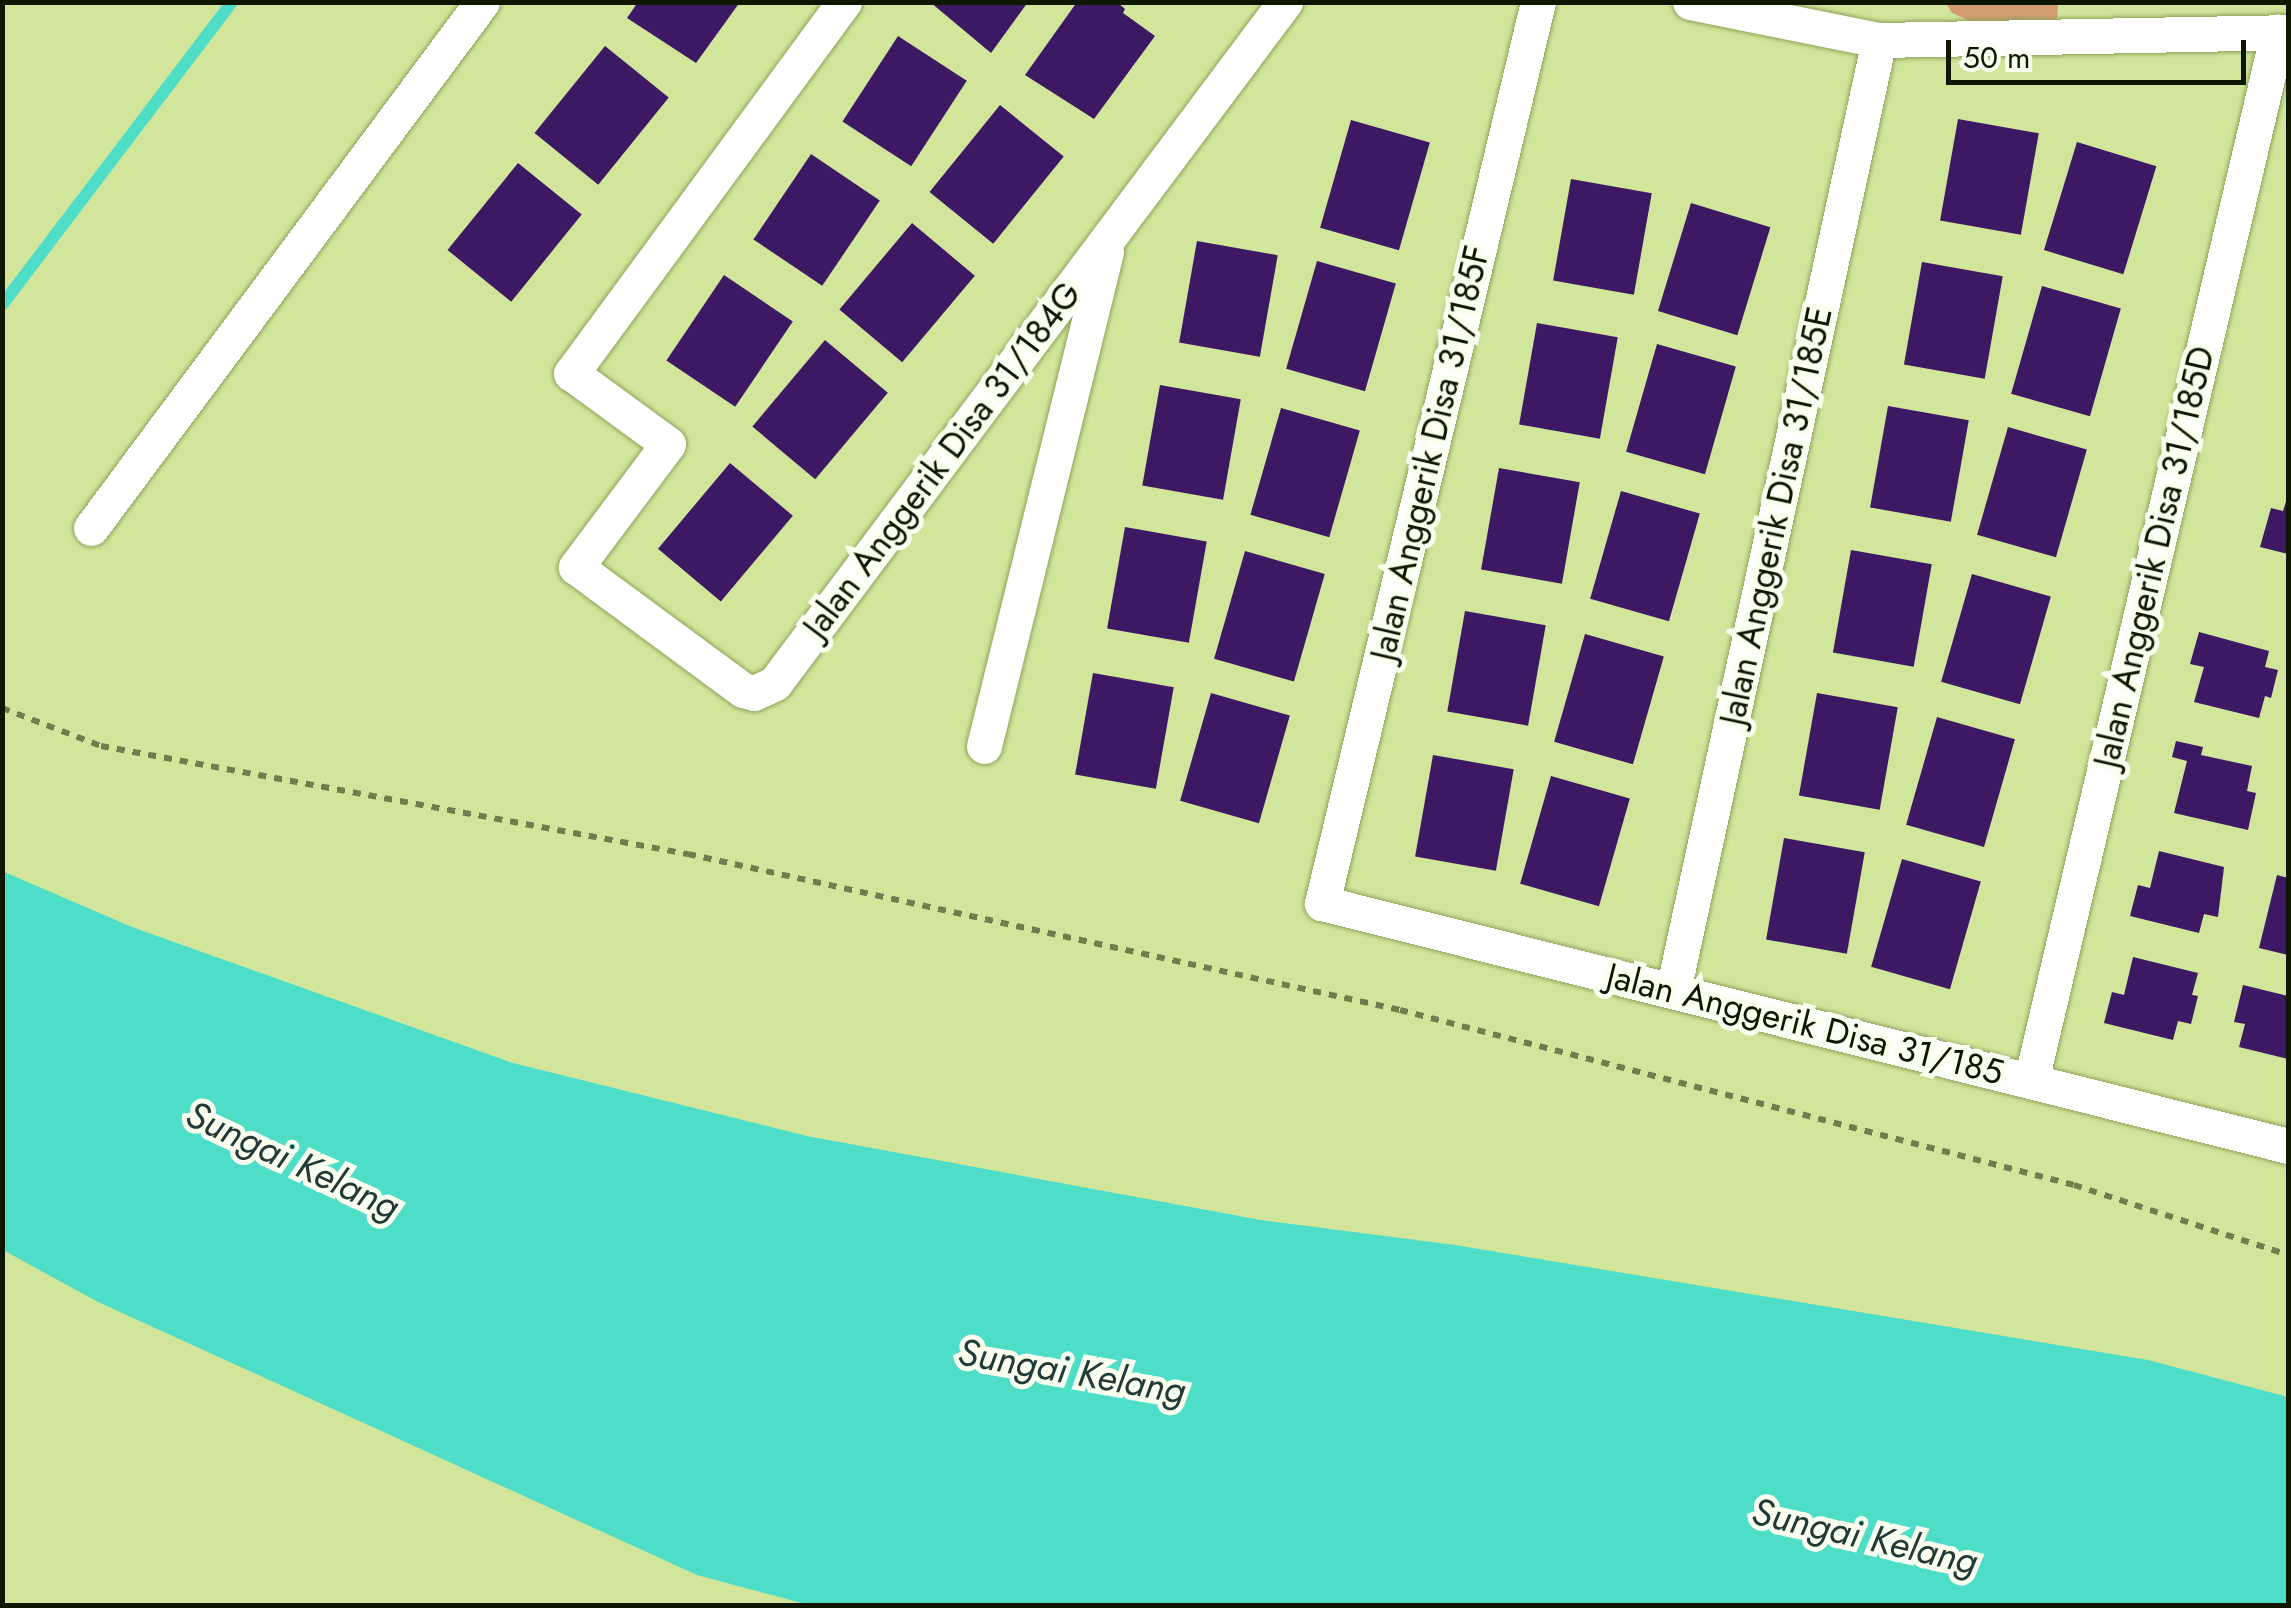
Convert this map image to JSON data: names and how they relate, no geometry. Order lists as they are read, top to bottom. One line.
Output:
{"streets":{"street":["Jalan Anggerik Disa 31/185F","Jalan Anggerik Disa 31/184G","Jalan Anggerik Disa 31/185E","Jalan Anggerik Disa 31/185D","Jalan Anggerik Disa 31/185"]},"crossings":[["Jalan Anggerik Disa 31/185F","Jalan Anggerik Disa 31/185"],["Jalan Anggerik Disa 31/185E","Jalan Anggerik Disa 31/185"],["Jalan Anggerik Disa 31/185D","Jalan Anggerik Disa 31/185"]],"water":["Sungai Kelang"],"scale_bar":"50 m"}
